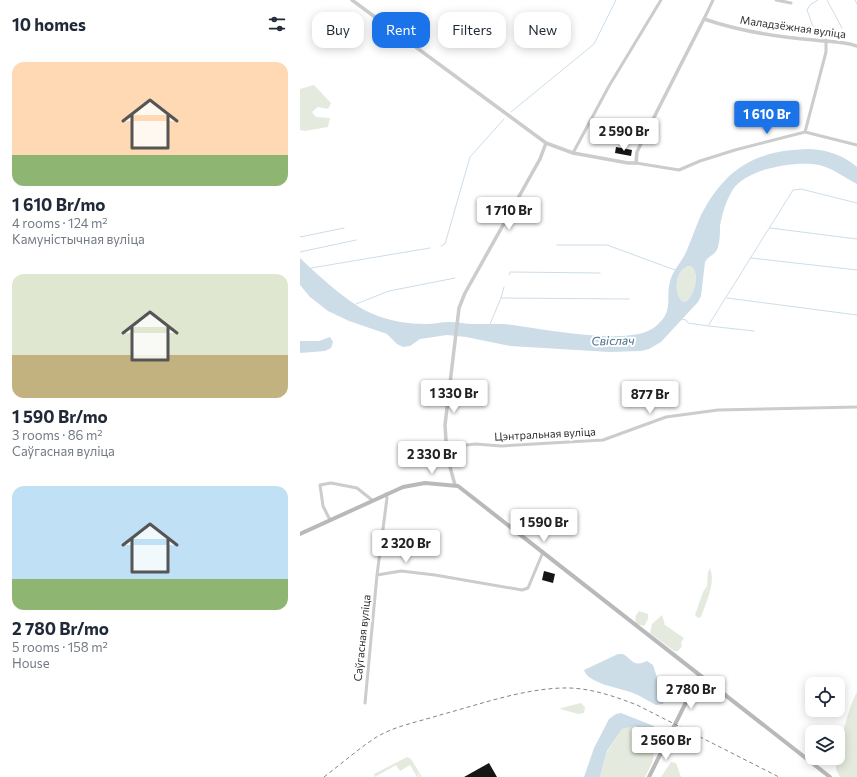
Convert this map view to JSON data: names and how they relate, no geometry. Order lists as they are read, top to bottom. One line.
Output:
{"streets":{"street":["Маладзёжная вуліца","Цэнтральная вуліца","Саўгасная вуліца"]},"water":["Свіслач"],"page":{"heading":"10 homes","chip":["Buy","Rent","Filters","New"],"list":[{"name":"1 610 Br/mo","note":"4 rooms · 124 m² · Камуністычная вуліца"},{"name":"1 590 Br/mo","note":"3 rooms · 86 m² · Саўгасная вуліца"},{"name":"2 780 Br/mo","note":"5 rooms · 158 m² · House"}],"price":["1 610 Br","2 590 Br","1 710 Br","1 330 Br","877 Br","2 330 Br","1 590 Br","2 320 Br","2 780 Br","2 560 Br"]}}
